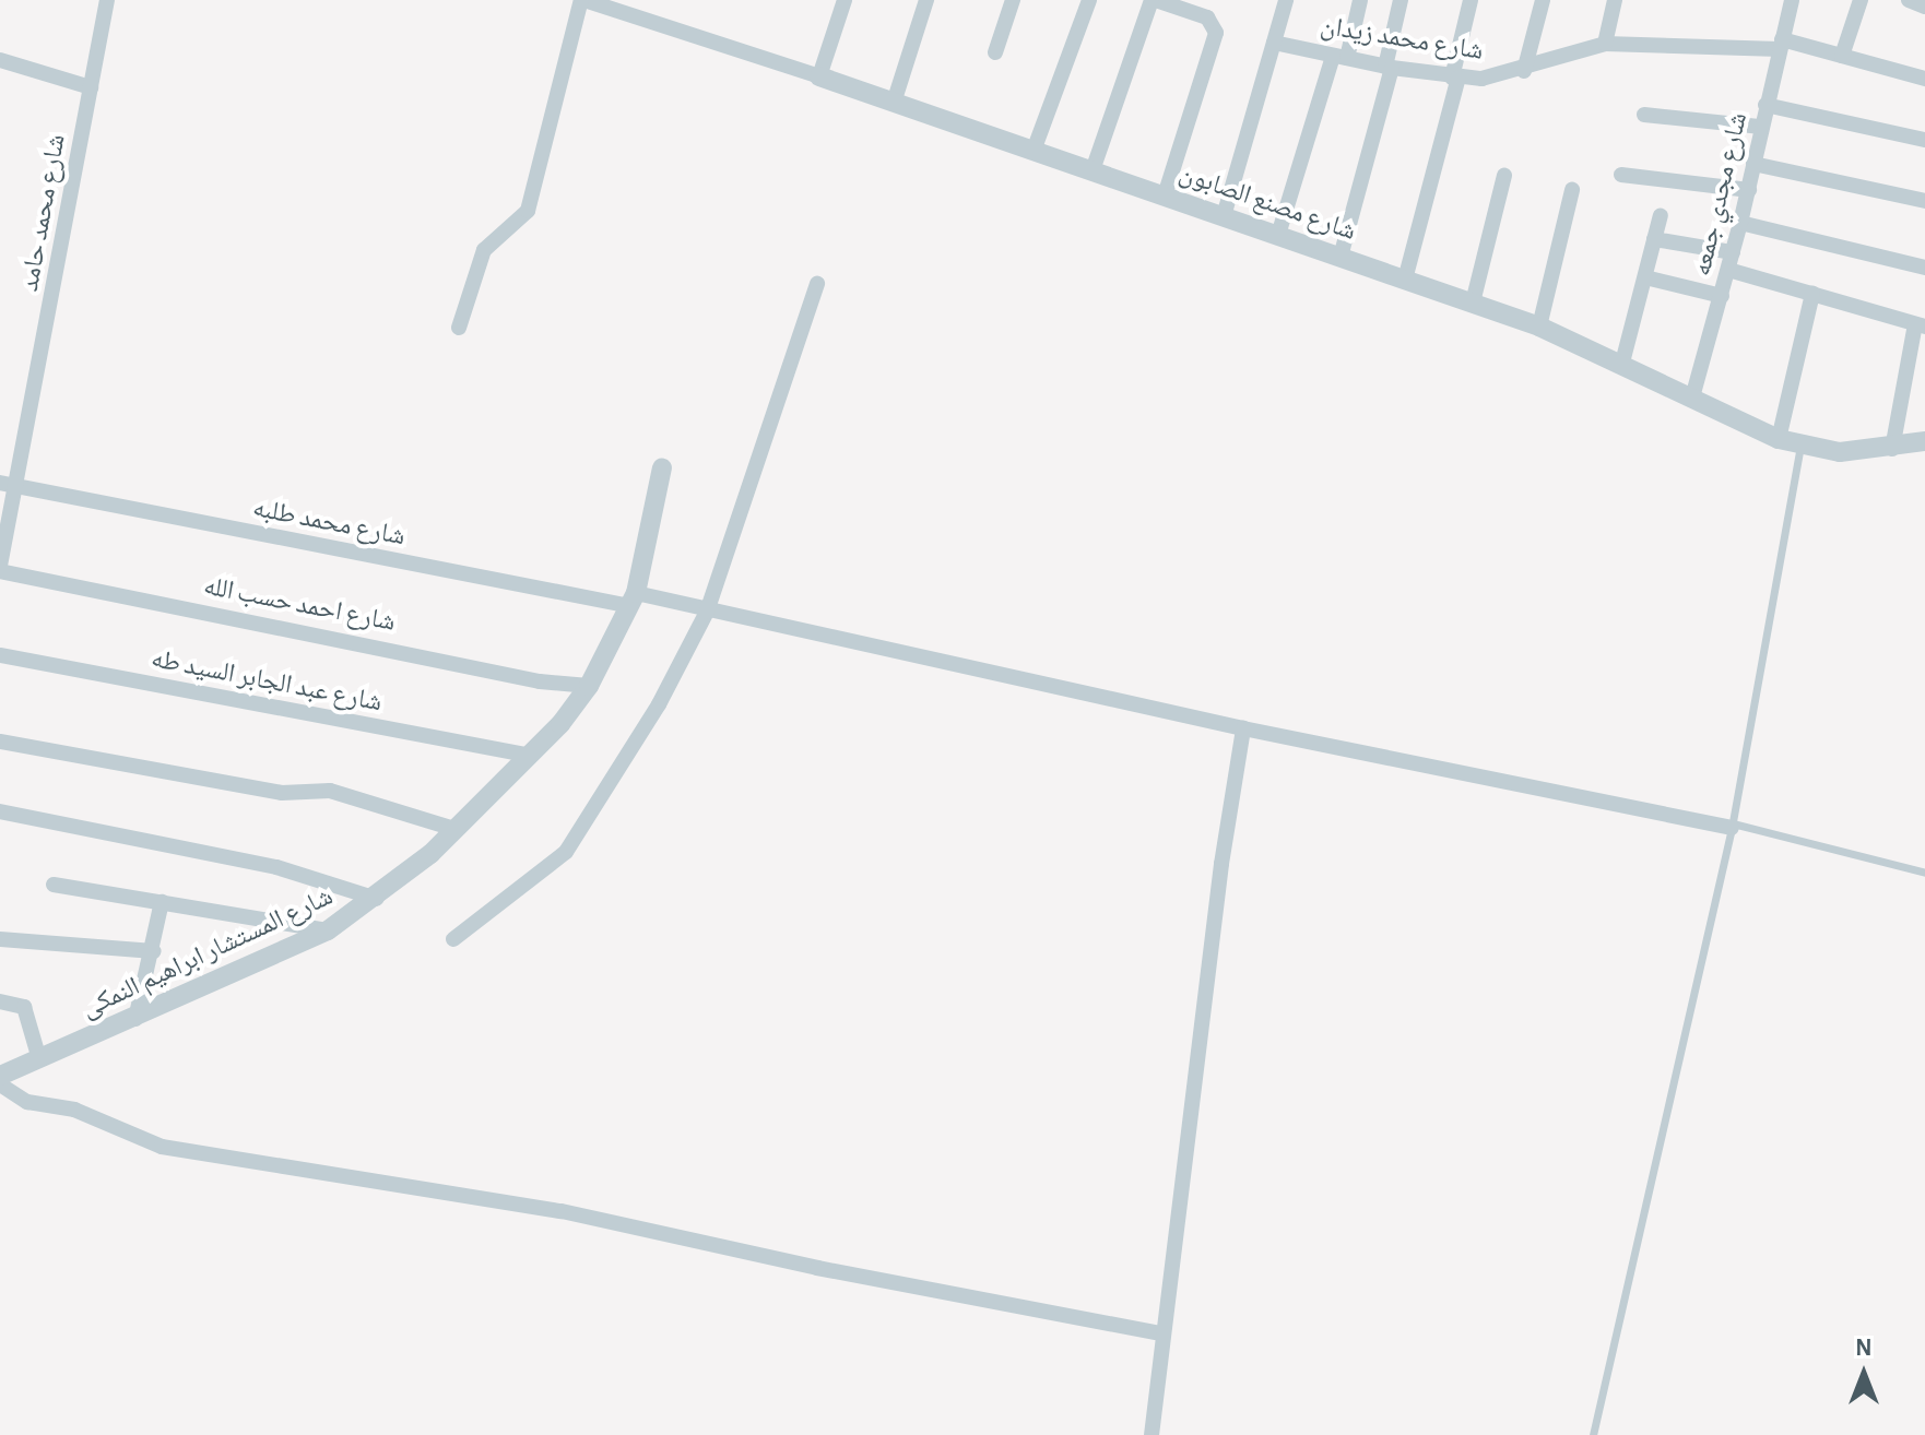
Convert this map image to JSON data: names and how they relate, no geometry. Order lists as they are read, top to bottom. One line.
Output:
{"streets":{"street":["شارع محمد زيدان","شارع مجدي جمعه","شارع مصنع الصابون","شارع محمد حامد","شارع محمد طلبه","شارع احمد حسب الله","شارع عبد الجابر السيد طه","شارع المستشار ابراهيم النمكى"]},"crossings":[["شارع محمد زيدان","شارع مجدي جمعه"],["شارع مجدي جمعه","شارع مصنع الصابون"],["شارع محمد حامد","شارع محمد طلبه"],["شارع محمد حامد","شارع احمد حسب الله"],["شارع محمد طلبه","شارع المستشار ابراهيم النمكى"],["شارع احمد حسب الله","شارع المستشار ابراهيم النمكى"],["شارع عبد الجابر السيد طه","شارع المستشار ابراهيم النمكى"]],"north":"top"}
